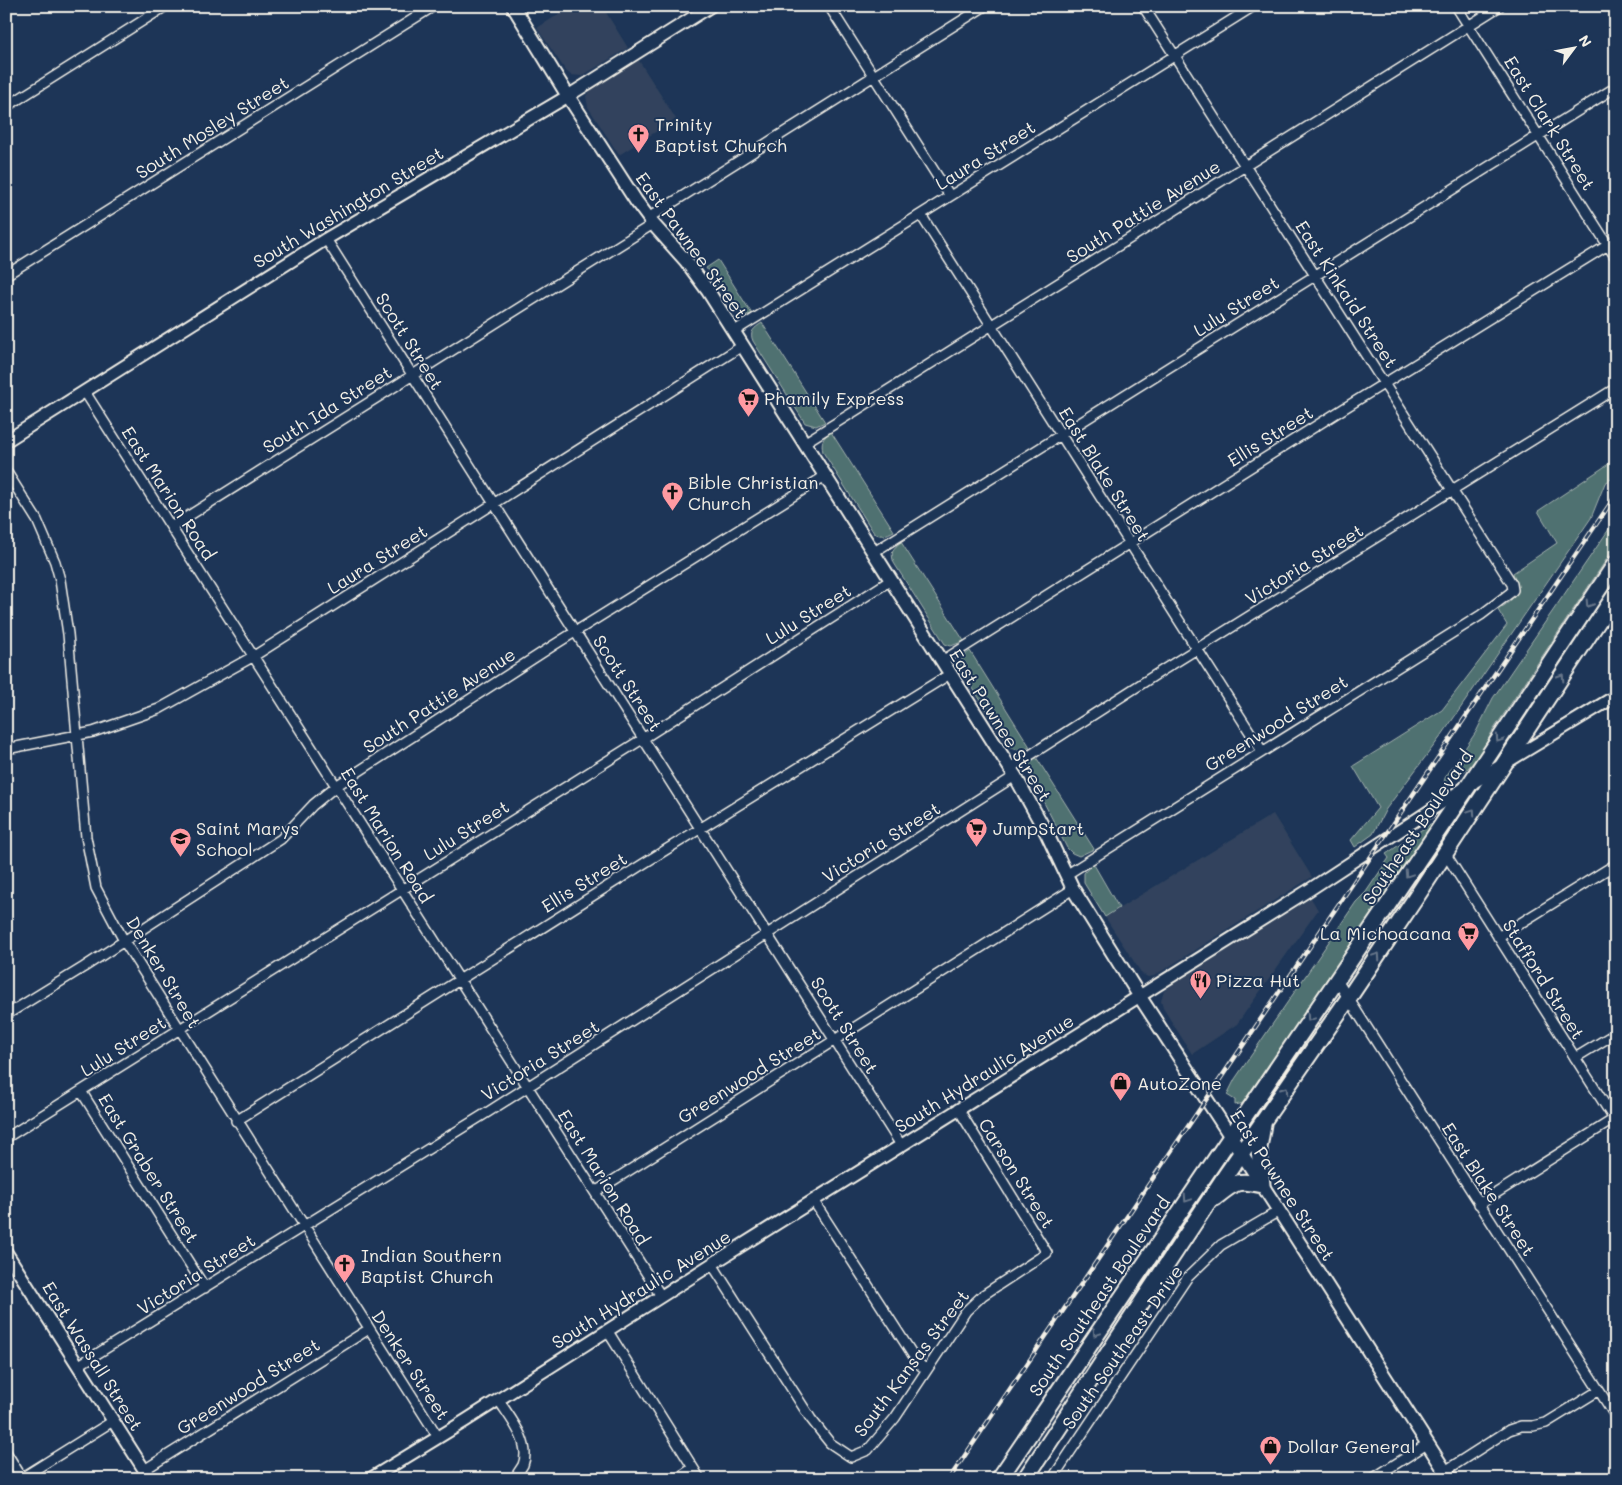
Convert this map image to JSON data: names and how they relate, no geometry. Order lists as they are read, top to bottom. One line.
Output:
{"streets":{"main road":["East Pawnee Street","Southeast Boulevard","South Southeast Boulevard"],"street":["East Clark Street","South Mosley Street","Laura Street","South Washington Street","South Pattie Avenue","East Kinkaid Street","Lulu Street","Scott Street","South Ida Street","Ellis Street","East Blake Street","East Marion Road","Victoria Street","Greenwood Street","Denker Street","Stafford Street","South Hydraulic Avenue","East Graber Street","Carson Street","South Southeast Drive","East Wassall Street","South Kansas Street"]},"crossings":[["East Clark Street","South Pattie Avenue"],["East Clark Street","Lulu Street"],["East Clark Street","Ellis Street"],["Laura Street","East Pawnee Street"],["Laura Street","East Kinkaid Street"],["Laura Street","Scott Street"],["Laura Street","East Blake Street"],["Laura Street","East Marion Road"],["Laura Street","Denker Street"],["South Washington Street","East Pawnee Street"],["South Washington Street","Scott Street"],["South Washington Street","East Marion Road"],["South Pattie Avenue","East Pawnee Street"],["South Pattie Avenue","East Kinkaid Street"],["South Pattie Avenue","Scott Street"],["South Pattie Avenue","East Blake Street"],["South Pattie Avenue","East Marion Road"],["South Pattie Avenue","Denker Street"],["East Pawnee Street","Lulu Street"],["East Pawnee Street","South Ida Street"],["East Pawnee Street","Ellis Street"],["East Pawnee Street","Victoria Street"],["East Pawnee Street","Greenwood Street"],["East Pawnee Street","Southeast Boulevard"],["East Pawnee Street","South Hydraulic Avenue"],["East Pawnee Street","South Southeast Boulevard"],["East Pawnee Street","South Southeast Drive"],["East Kinkaid Street","Lulu Street"],["East Kinkaid Street","Ellis Street"],["East Kinkaid Street","Victoria Street"],["East Kinkaid Street","Greenwood Street"],["Lulu Street","Scott Street"],["Lulu Street","East Blake Street"],["Lulu Street","East Marion Road"],["Lulu Street","Denker Street"],["Lulu Street","East Graber Street"],["Scott Street","South Ida Street"],["Scott Street","Ellis Street"],["Scott Street","Victoria Street"],["Scott Street","Greenwood Street"],["Scott Street","South Hydraulic Avenue"],["South Ida Street","East Marion Road"],["Ellis Street","East Blake Street"],["Ellis Street","East Marion Road"],["Ellis Street","Denker Street"],["East Blake Street","Victoria Street"],["East Blake Street","Greenwood Street"],["East Blake Street","Southeast Boulevard"],["East Marion Road","Victoria Street"],["East Marion Road","Greenwood Street"],["East Marion Road","South Hydraulic Avenue"],["Victoria Street","Denker Street"],["Victoria Street","East Graber Street"],["Victoria Street","East Wassall Street"],["Greenwood Street","Denker Street"],["Greenwood Street","East Wassall Street"],["Southeast Boulevard","South Hydraulic Avenue"],["Southeast Boulevard","South Southeast Boulevard"],["Denker Street","South Hydraulic Avenue"],["South Hydraulic Avenue","Carson Street"],["South Hydraulic Avenue","South Kansas Street"],["Carson Street","South Kansas Street"]],"places":{"church":["Trinity Baptist Church","Bible Christian Church","Indian Southern Baptist Church"],"supermarket":["Phamily Express","JumpStart","La Michoacana"],"school or university":["Saint Marys School"],"restaurant":["Pizza Hut"],"shop":["AutoZone","Dollar General"]},"north":"top right"}
